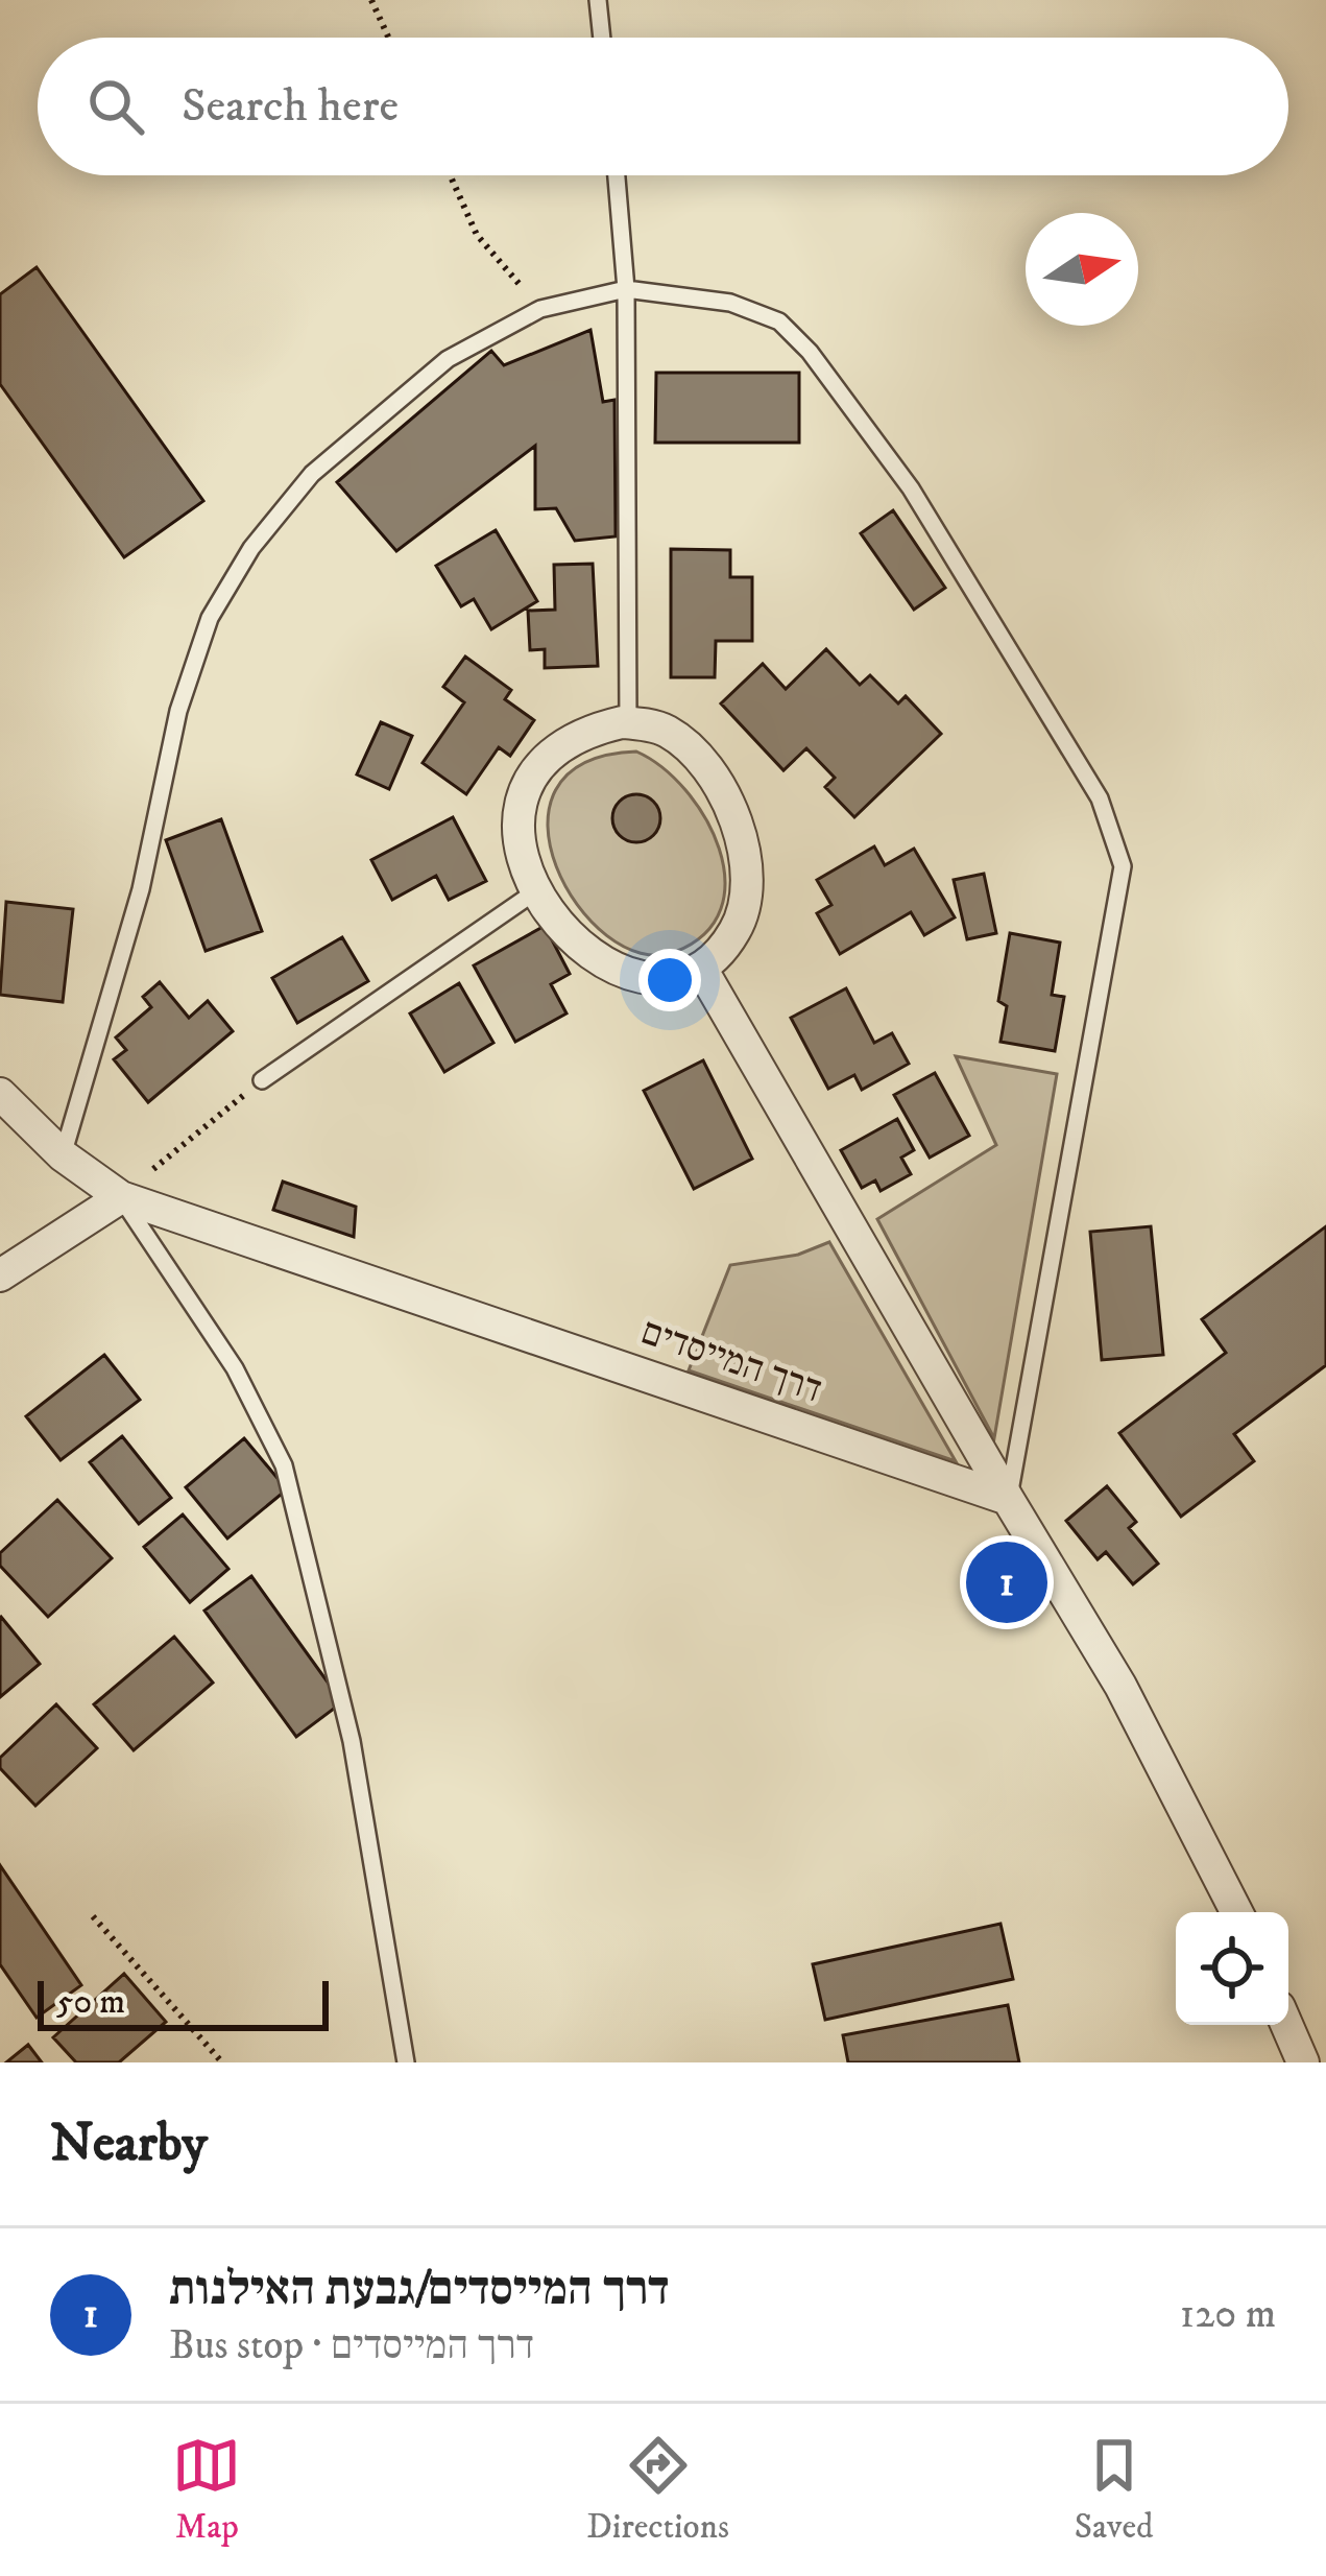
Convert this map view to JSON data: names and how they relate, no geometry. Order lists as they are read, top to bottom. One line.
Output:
{"streets":{"street":["דרך המייסדים"]},"scale_bar":"50 m","north":"right","page":{"search":"Search here","pins":"1","scale":"50 m","heading":"Nearby","list":[{"mark":"1","name":"דרך המייסדים/גבעת האילנות","note":"Bus stop · דרך המייסדים","value":"120 m"}],"nav":["Map","Directions","Saved"]}}
